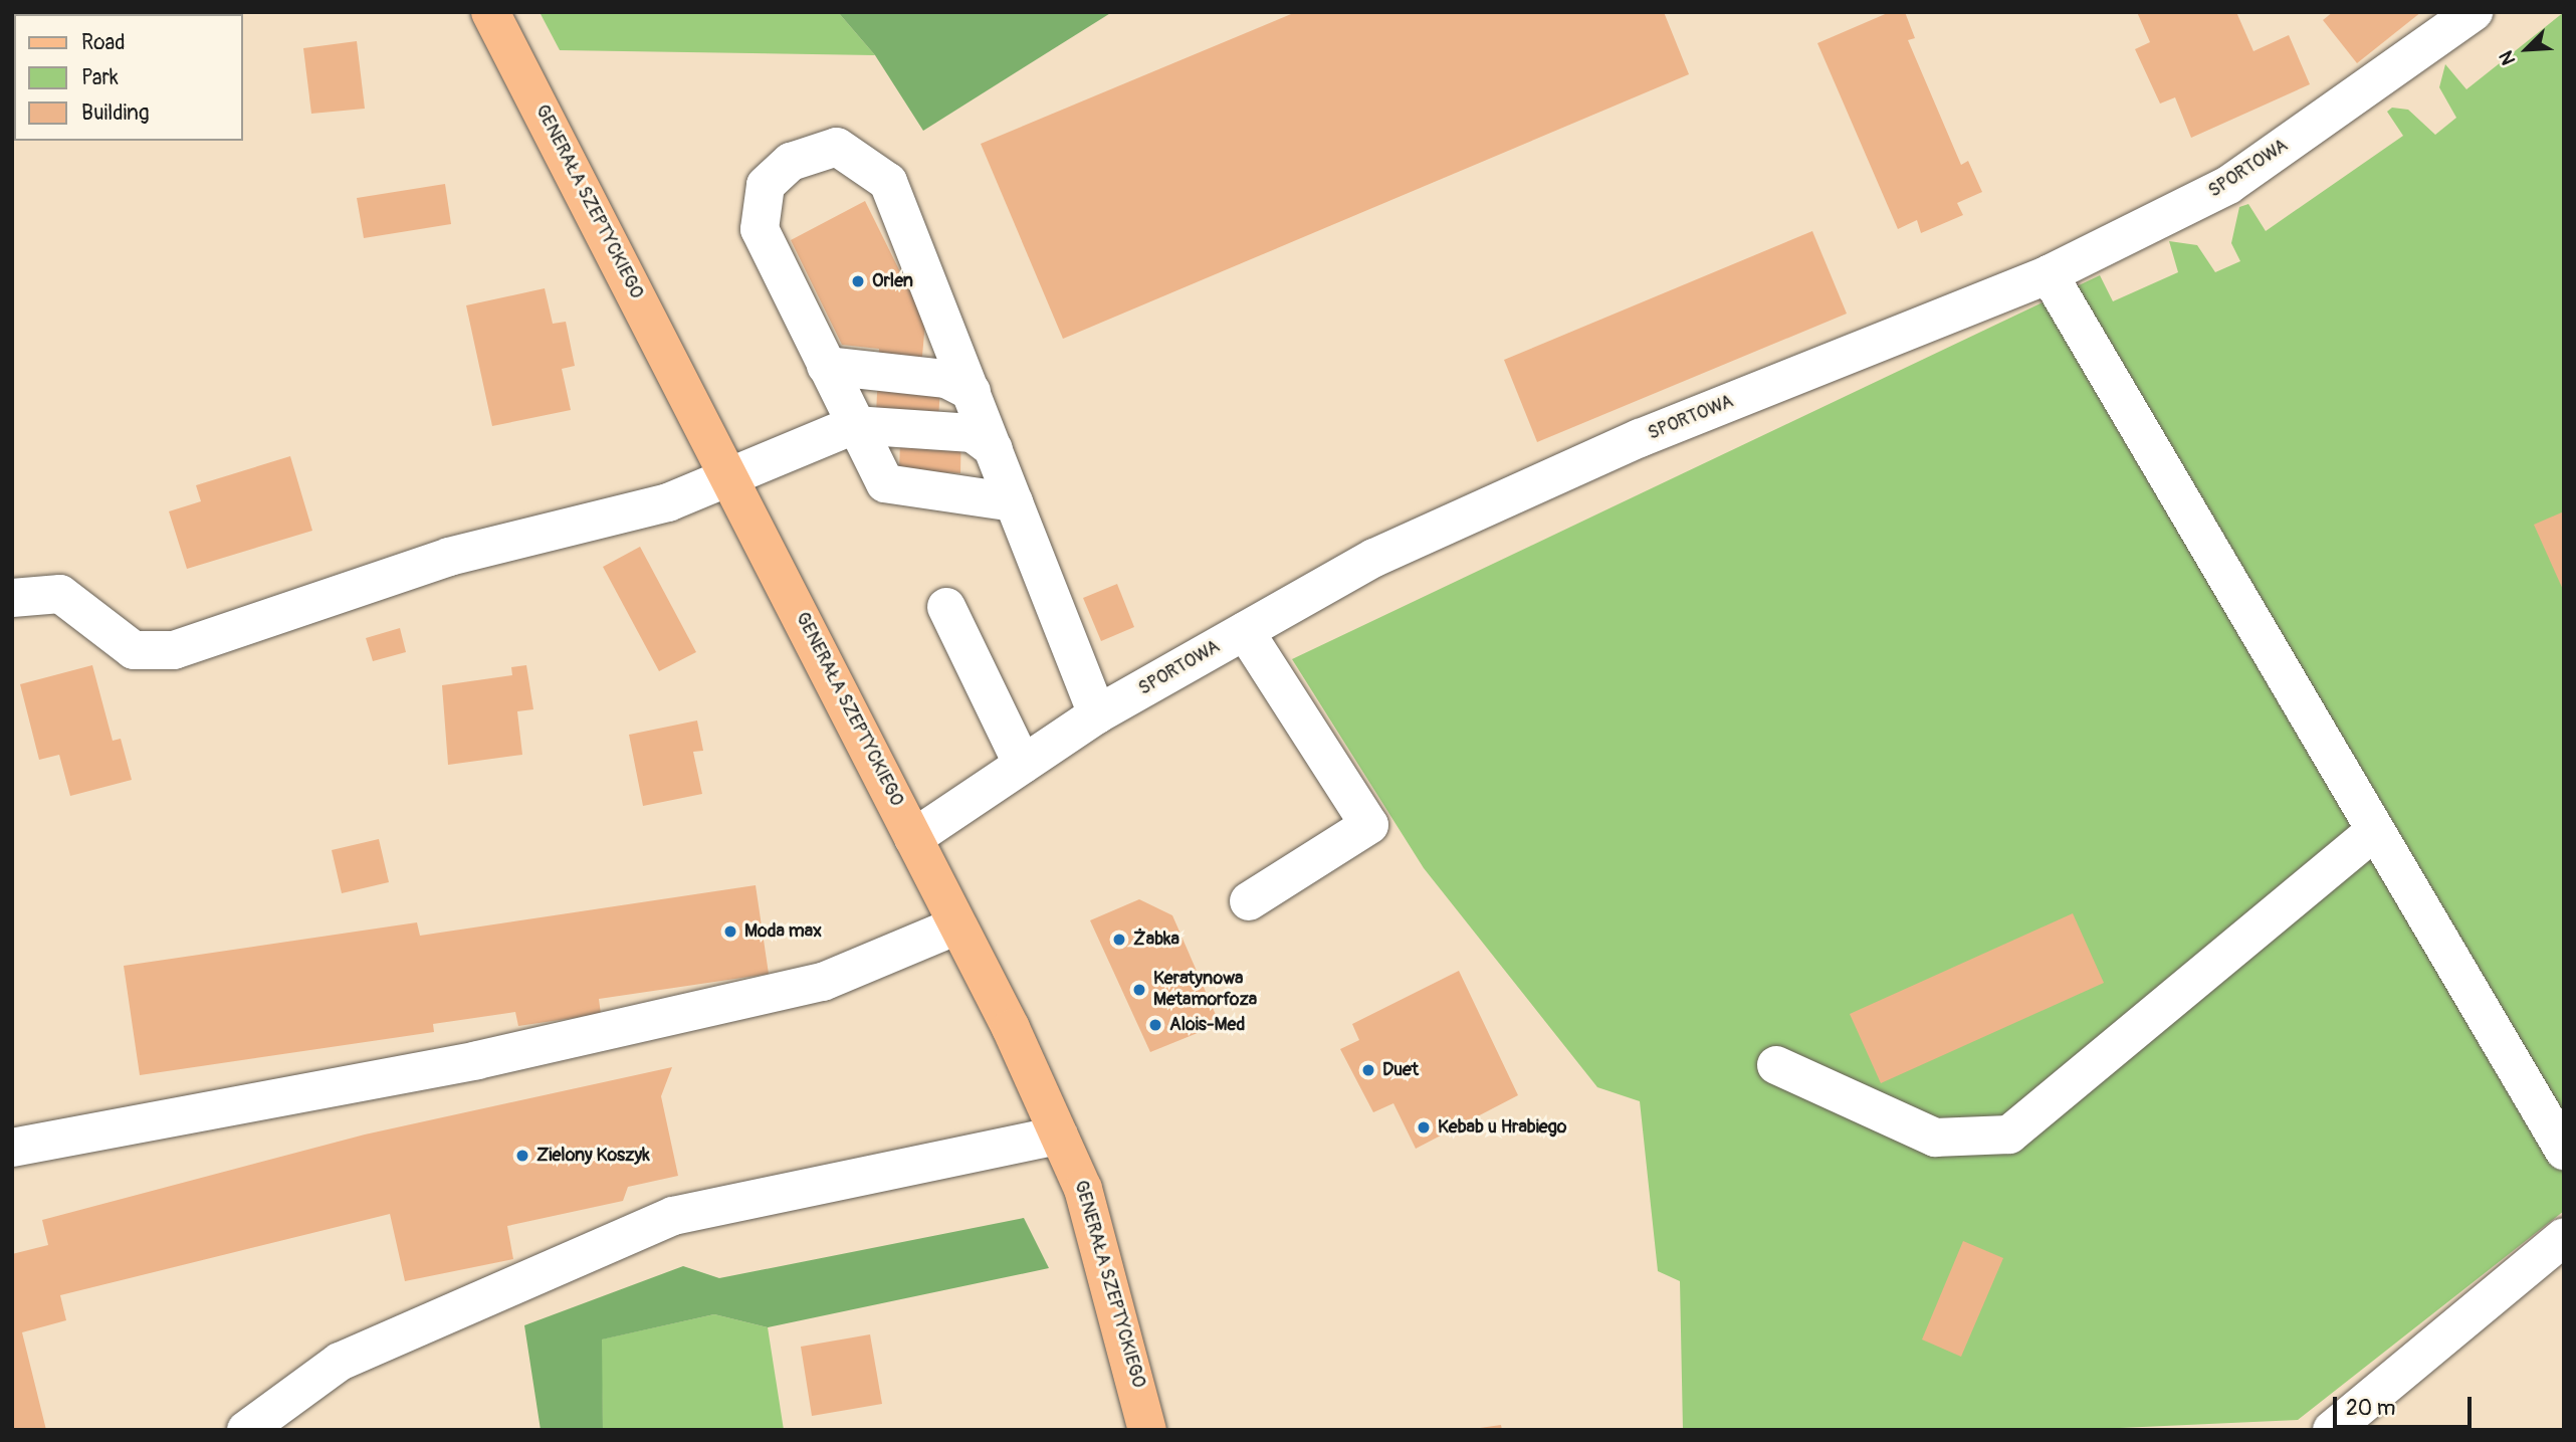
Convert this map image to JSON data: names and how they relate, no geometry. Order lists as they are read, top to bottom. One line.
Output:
{"streets":{"main road":["GENERAŁA SZEPTYCKIEGO"],"street":["SPORTOWA"]},"crossings":[["SPORTOWA","GENERAŁA SZEPTYCKIEGO"]],"places":["Orlen","Moda max","Żabka","Keratynowa Metamorfoza","Alois-Med","Duet","Kebab u Hrabiego","Zielony Koszyk"],"legend":["Road","Park","Building"],"scale_bar":"20 m","north":"bottom left"}
